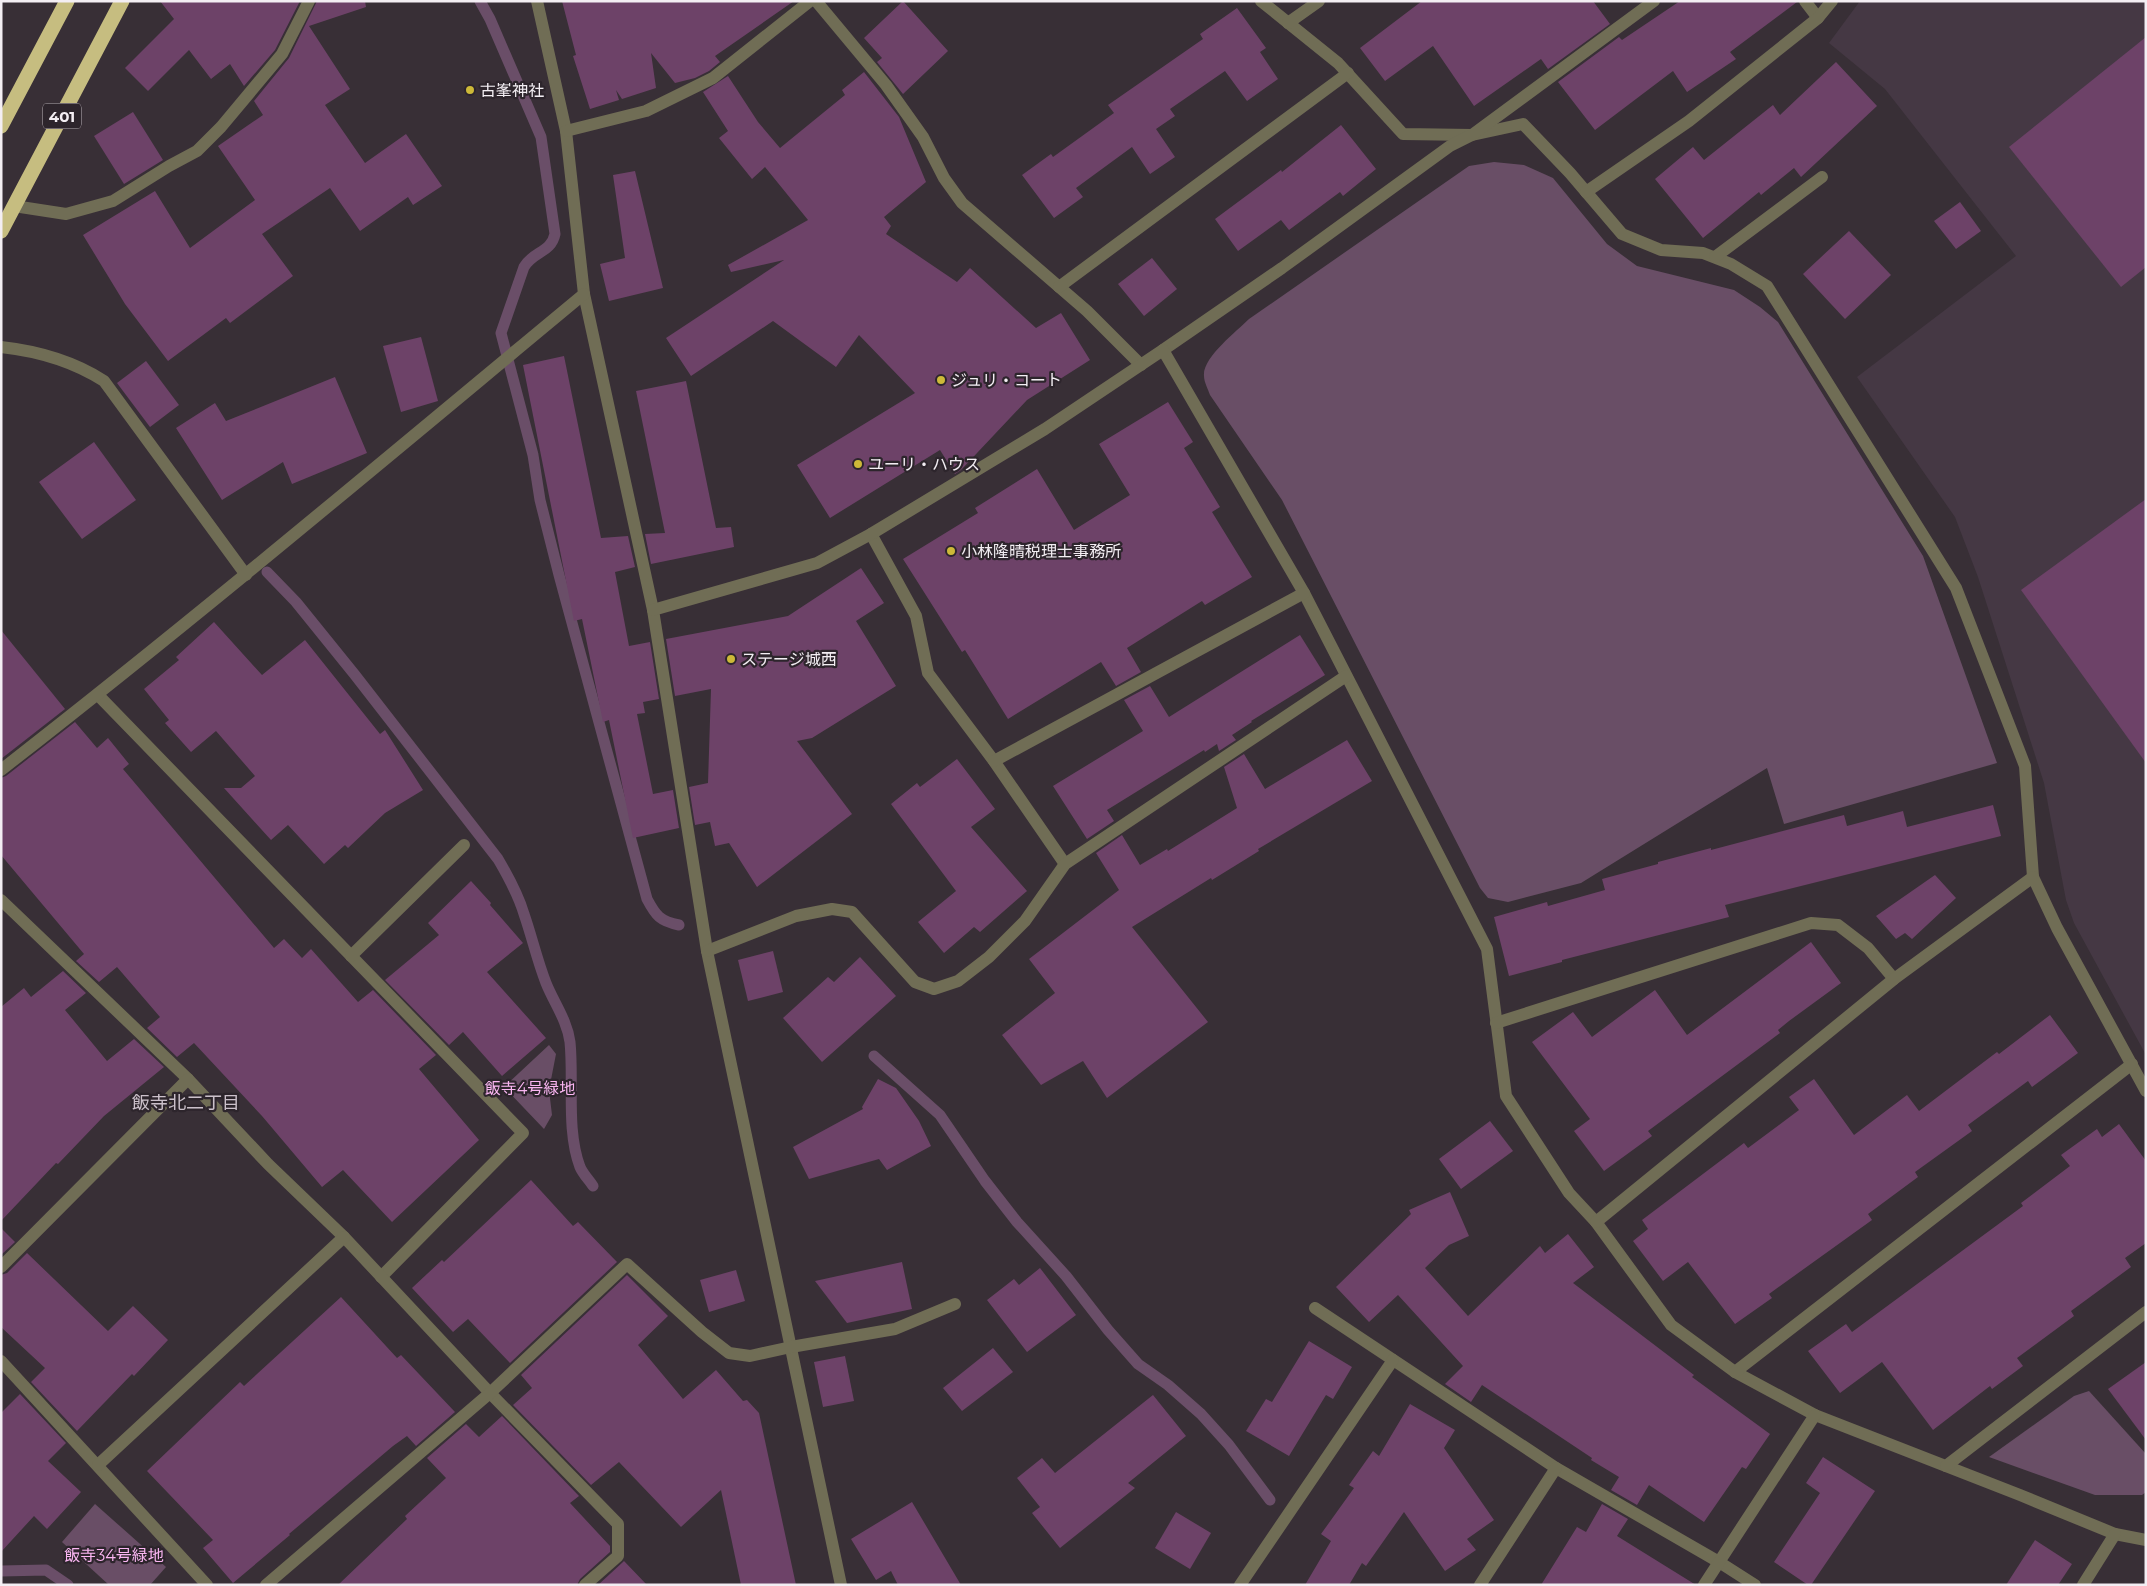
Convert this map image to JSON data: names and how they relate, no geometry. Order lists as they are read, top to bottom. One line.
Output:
{"streets":{"highway":["401"]},"districts":["飯寺北二丁目"],"parks":["飯寺4号緑地","飯寺34号緑地"],"places":["古峯神社","ジュリ・コート","ユーリ・ハウス","小林隆晴税理士事務所","ステージ城西"]}
